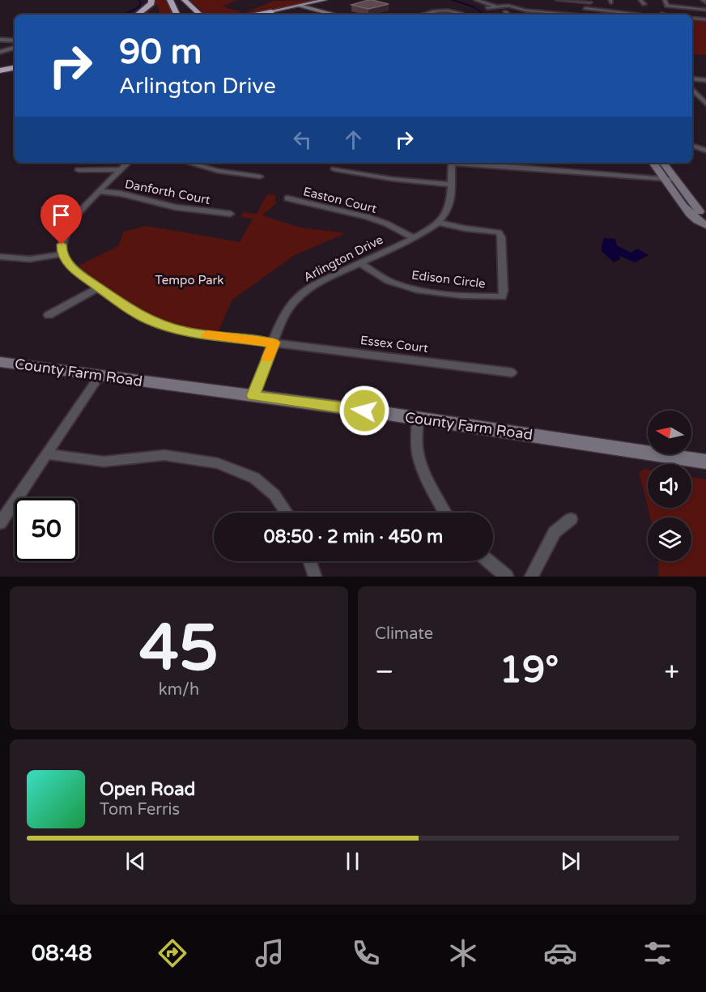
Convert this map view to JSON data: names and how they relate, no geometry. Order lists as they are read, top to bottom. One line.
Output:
{"streets":{"main road":["County Farm Road"],"street":["Danforth Court","Easton Court","Arlington Drive","Edison Circle","Essex Court"]},"crossings":[["Easton Court","Arlington Drive"],["Arlington Drive","Edison Circle"],["Arlington Drive","Essex Court"],["Arlington Drive","County Farm Road"]],"parks":["Tempo Park"],"north":"left","page":{"turn":["90 m","Arlington Drive"],"limit":"50","trip":"08:50 · 2 min · 450 m","tile":[["45","km/h"],"Climate"],"heat":["−","19°","+"],"song":["Open Road","Tom Ferris"],"tabs":"08:48"}}
